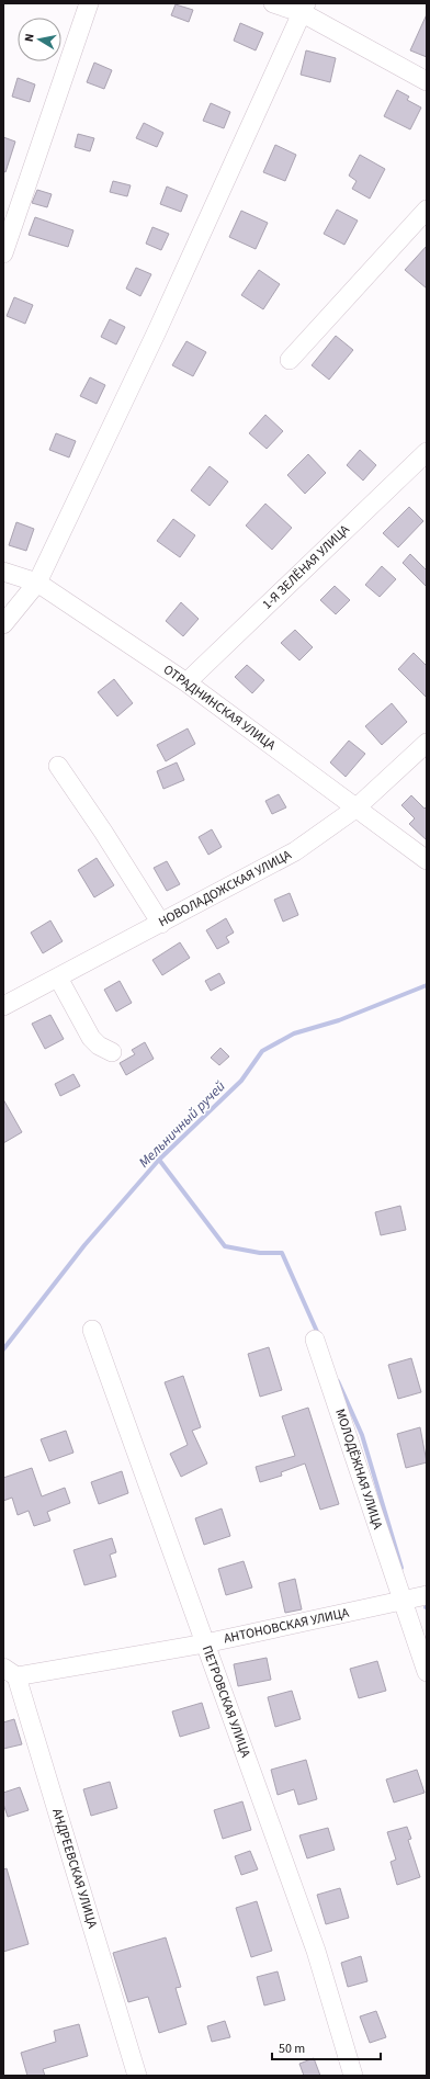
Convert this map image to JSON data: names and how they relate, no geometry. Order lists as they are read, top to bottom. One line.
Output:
{"streets":{"street":["1-Я ЗЕЛЁНАЯ УЛИЦА","ОТРАДНИНСКАЯ УЛИЦА","НОВОЛАДОЖСКАЯ УЛИЦА","МОЛОДЁЖНАЯ УЛИЦА","АНТОНОВСКАЯ УЛИЦА","ПЕТРОВСКАЯ УЛИЦА","АНДРЕЕВСКАЯ УЛИЦА"]},"crossings":[["1-Я ЗЕЛЁНАЯ УЛИЦА","ОТРАДНИНСКАЯ УЛИЦА"],["ОТРАДНИНСКАЯ УЛИЦА","НОВОЛАДОЖСКАЯ УЛИЦА"],["МОЛОДЁЖНАЯ УЛИЦА","АНТОНОВСКАЯ УЛИЦА"],["АНТОНОВСКАЯ УЛИЦА","ПЕТРОВСКАЯ УЛИЦА"],["АНТОНОВСКАЯ УЛИЦА","АНДРЕЕВСКАЯ УЛИЦА"]],"water":["Мельничный ручей"],"scale_bar":"50 m","north":"left"}
